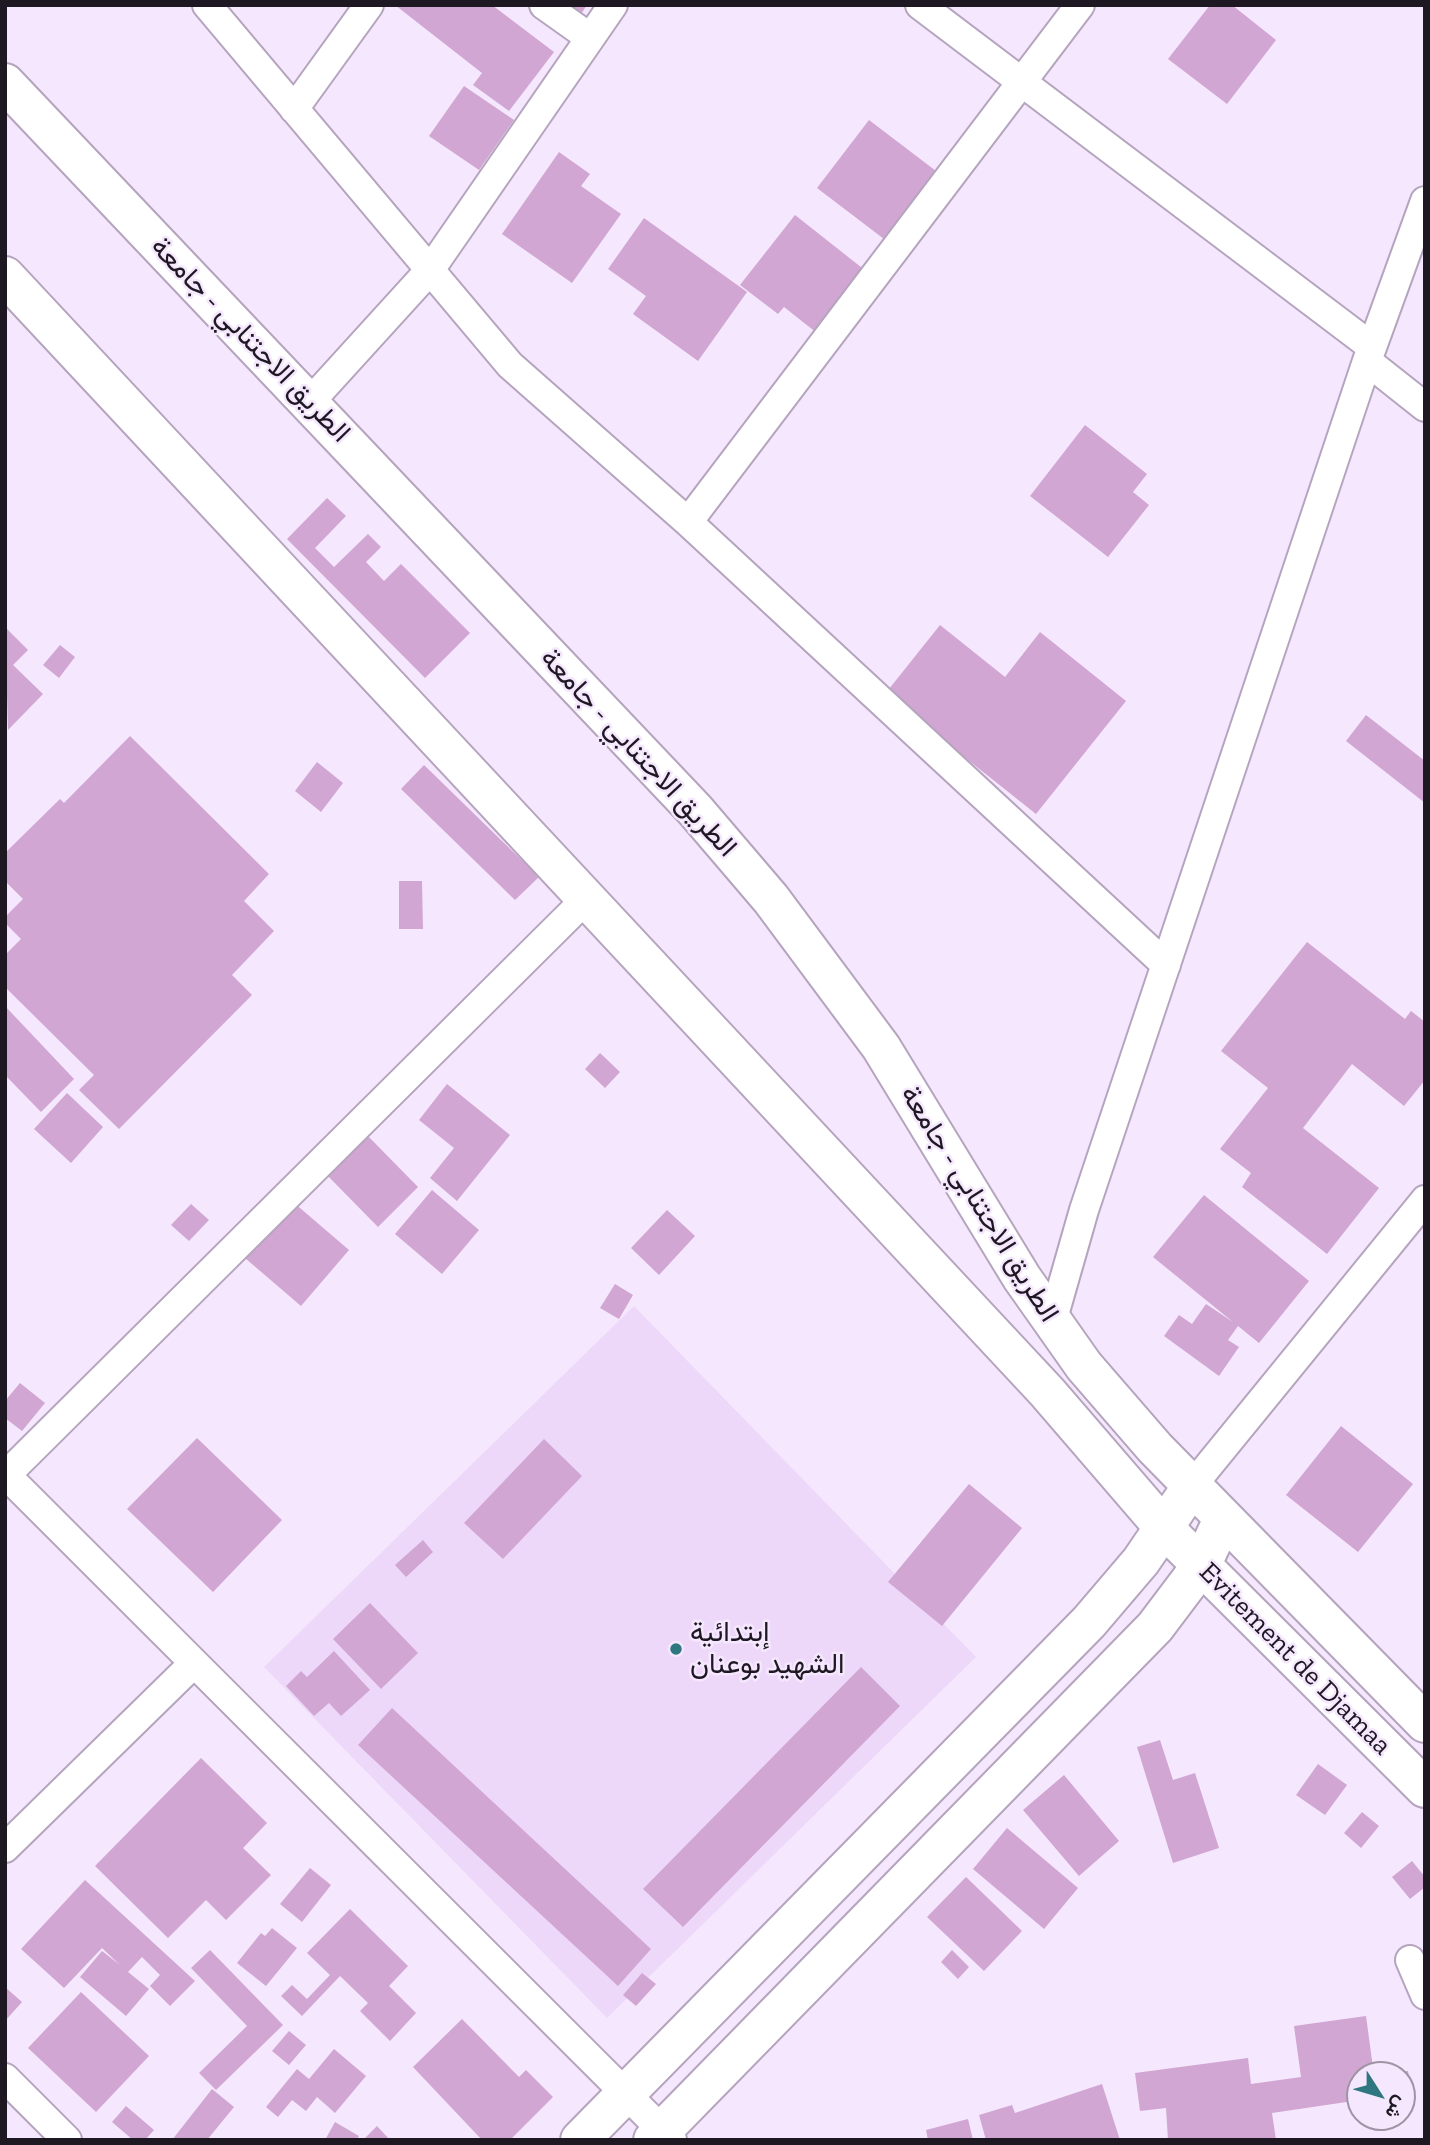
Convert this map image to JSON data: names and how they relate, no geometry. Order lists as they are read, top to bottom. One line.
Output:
{"streets":{"main road":["الطريق الاجتنابي - جامعة","Evitement de Djamaa"]},"crossings":[["الطريق الاجتنابي - جامعة","Evitement de Djamaa"]],"places":["إبتدائية الشهيد بوعنان"],"north":"bottom right"}
